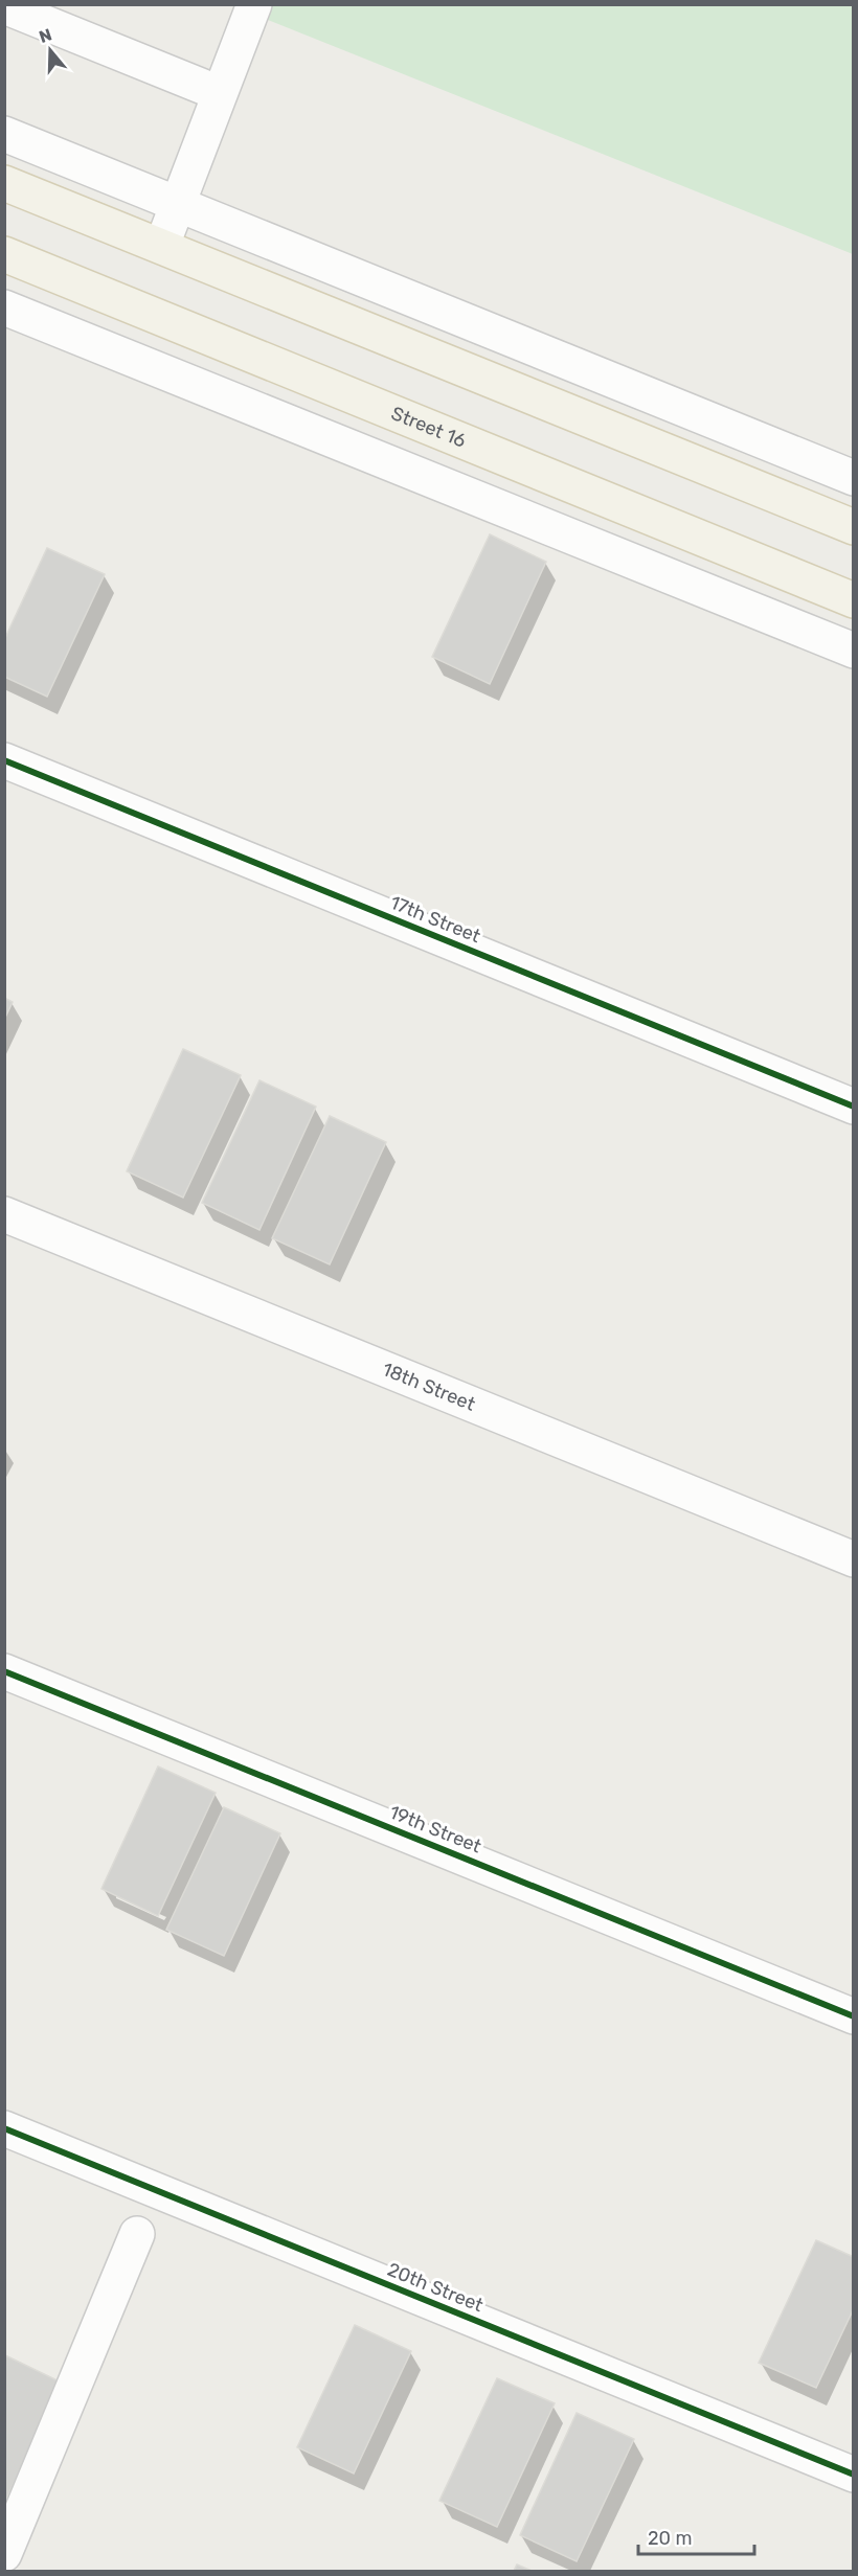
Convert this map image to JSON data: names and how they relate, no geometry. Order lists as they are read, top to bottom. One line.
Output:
{"streets":{"main road":["Street 16"],"street":["17th Street","18th Street","19th Street","20th Street"]},"scale_bar":"20 m","north":"top"}
